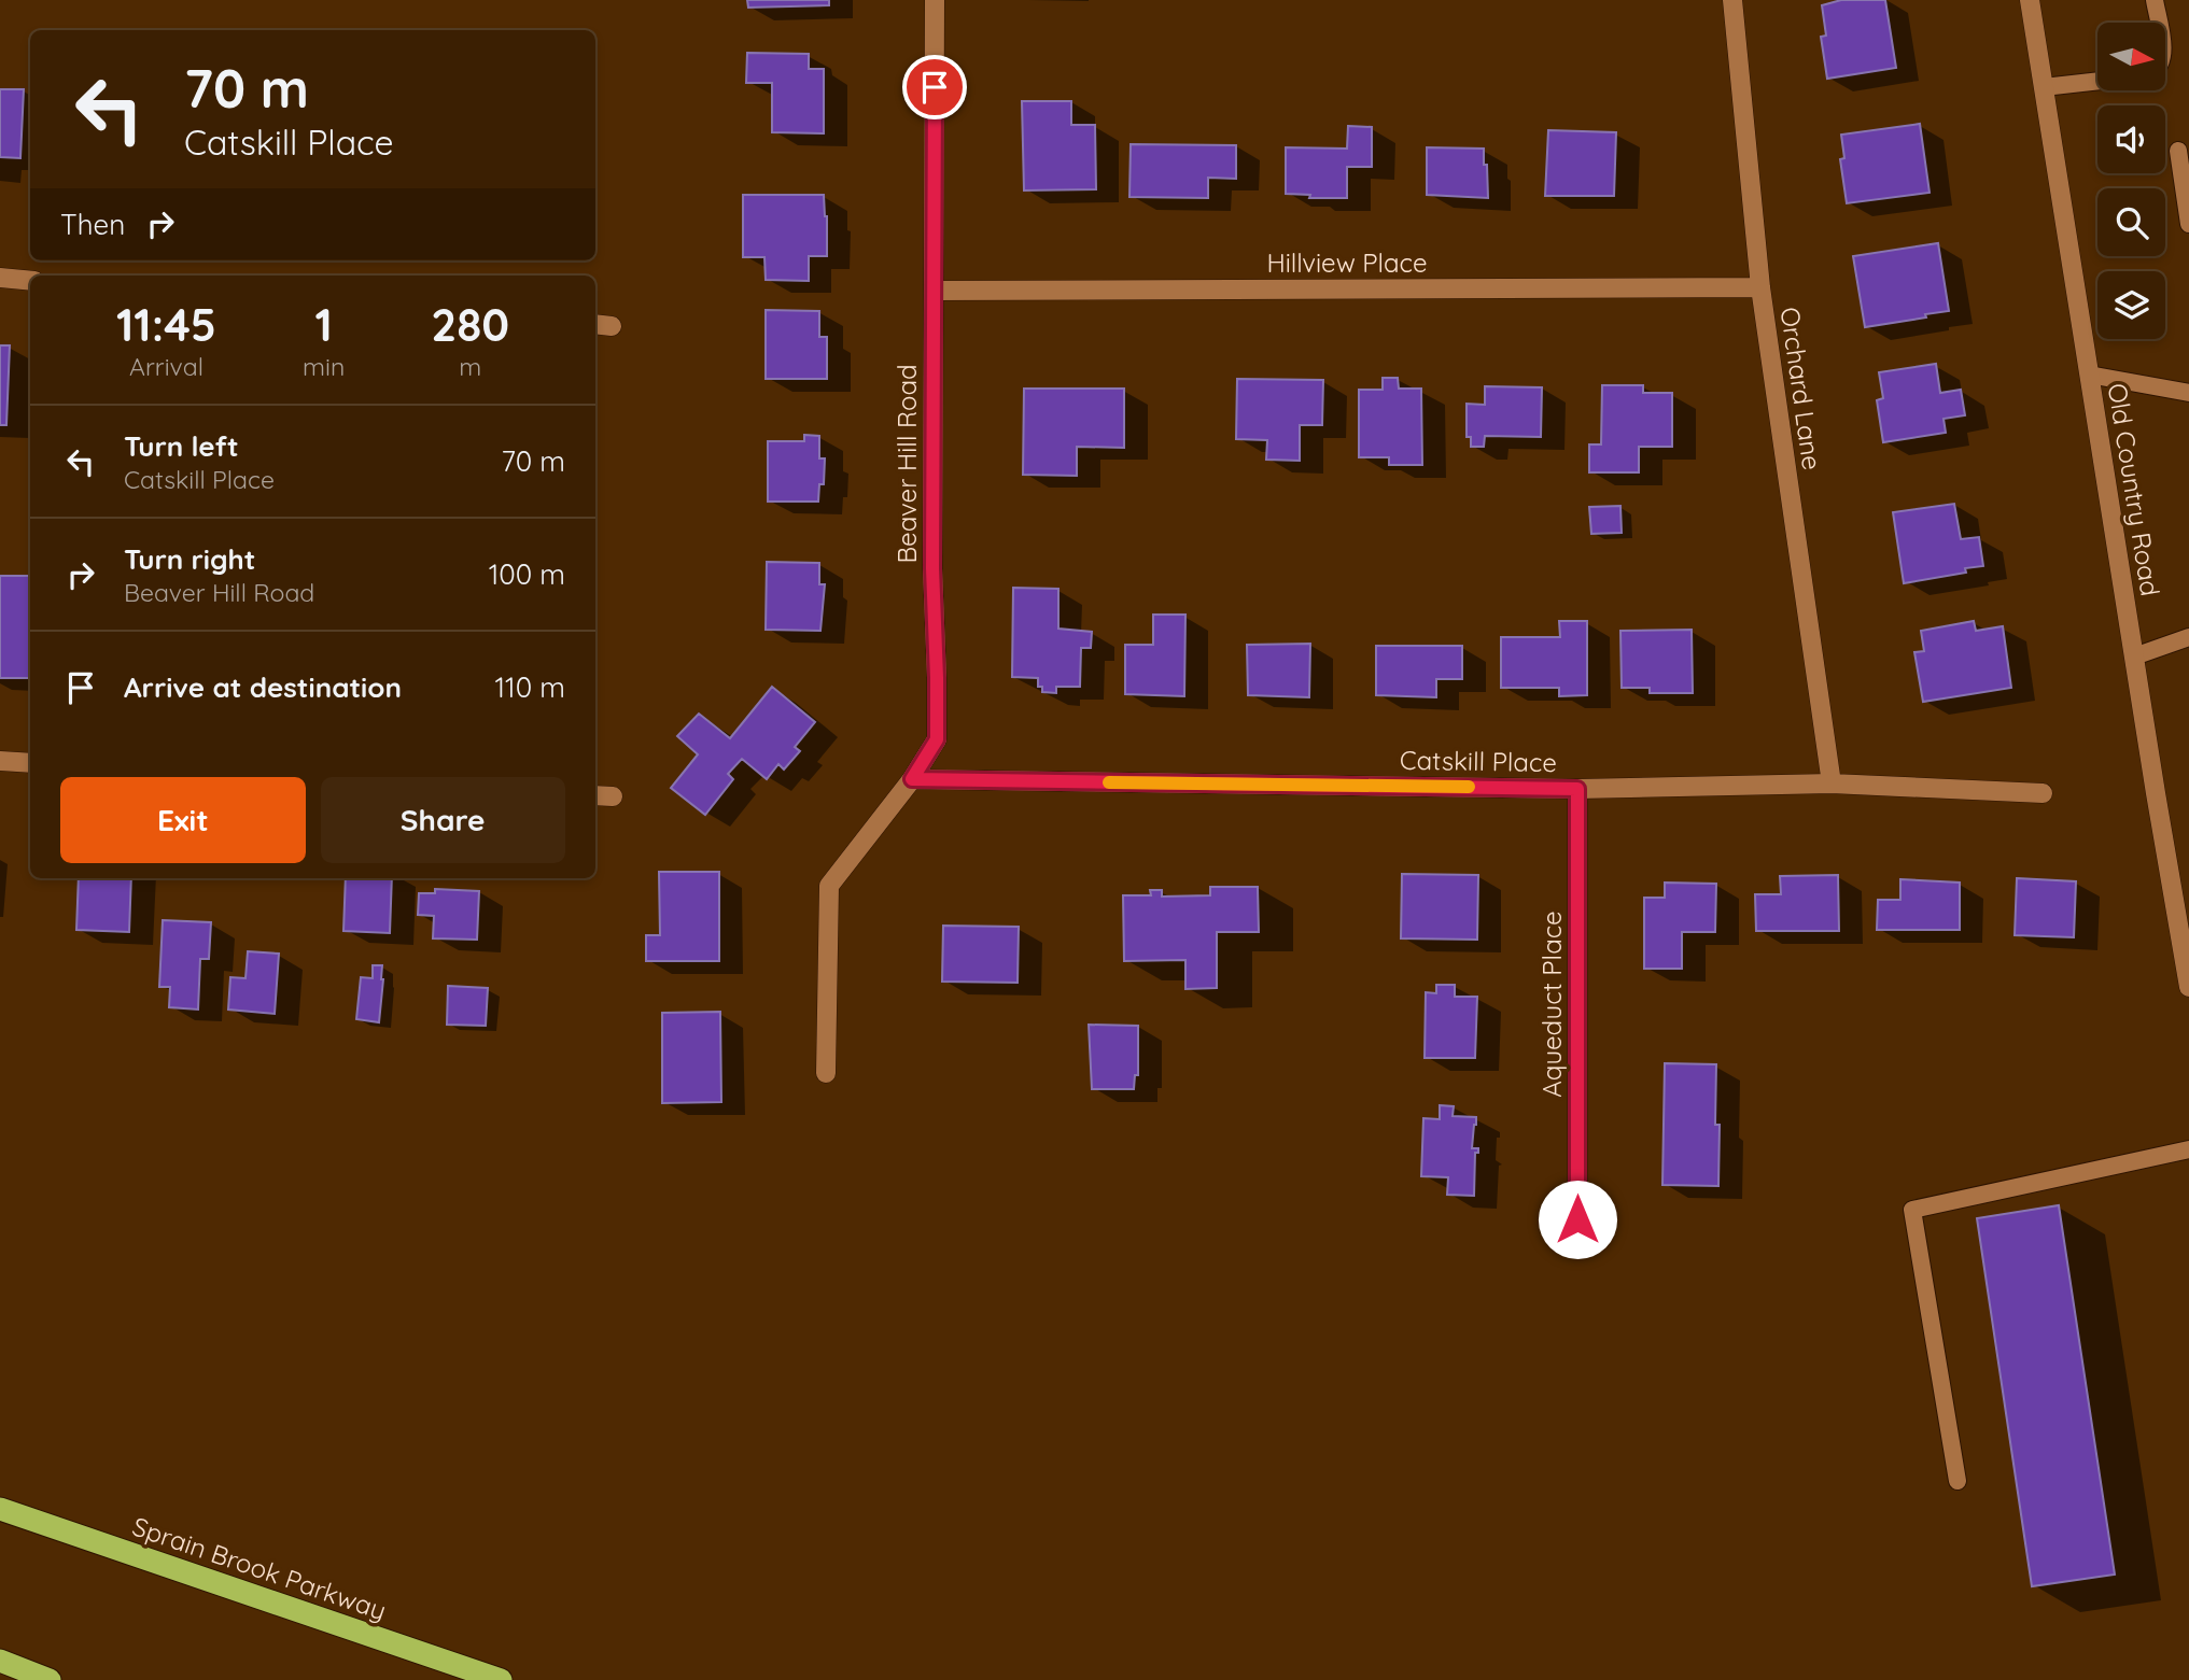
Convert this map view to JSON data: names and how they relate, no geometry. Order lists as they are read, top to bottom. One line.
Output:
{"streets":{"highway":["Sprain Brook Parkway"],"street":["Hillview Place","Orchard Lane","Beaver Hill Road","Old Country Road","Catskill Place","Aqueduct Place"]},"crossings":[["Hillview Place","Orchard Lane"],["Hillview Place","Beaver Hill Road"],["Orchard Lane","Catskill Place"],["Beaver Hill Road","Catskill Place"],["Catskill Place","Aqueduct Place"]],"north":"right","page":{"turn":["70 m","Catskill Place"],"then":"Then","eta":["11:45","Arrival","1","min","280","m"],"list":[{"name":"Turn left","note":"Catskill Place","value":"70 m"},{"name":"Turn right","note":"Beaver Hill Road","value":"100 m"},{"name":"Arrive at destination","value":"110 m"}],"buttons":["Exit","Share"]}}
